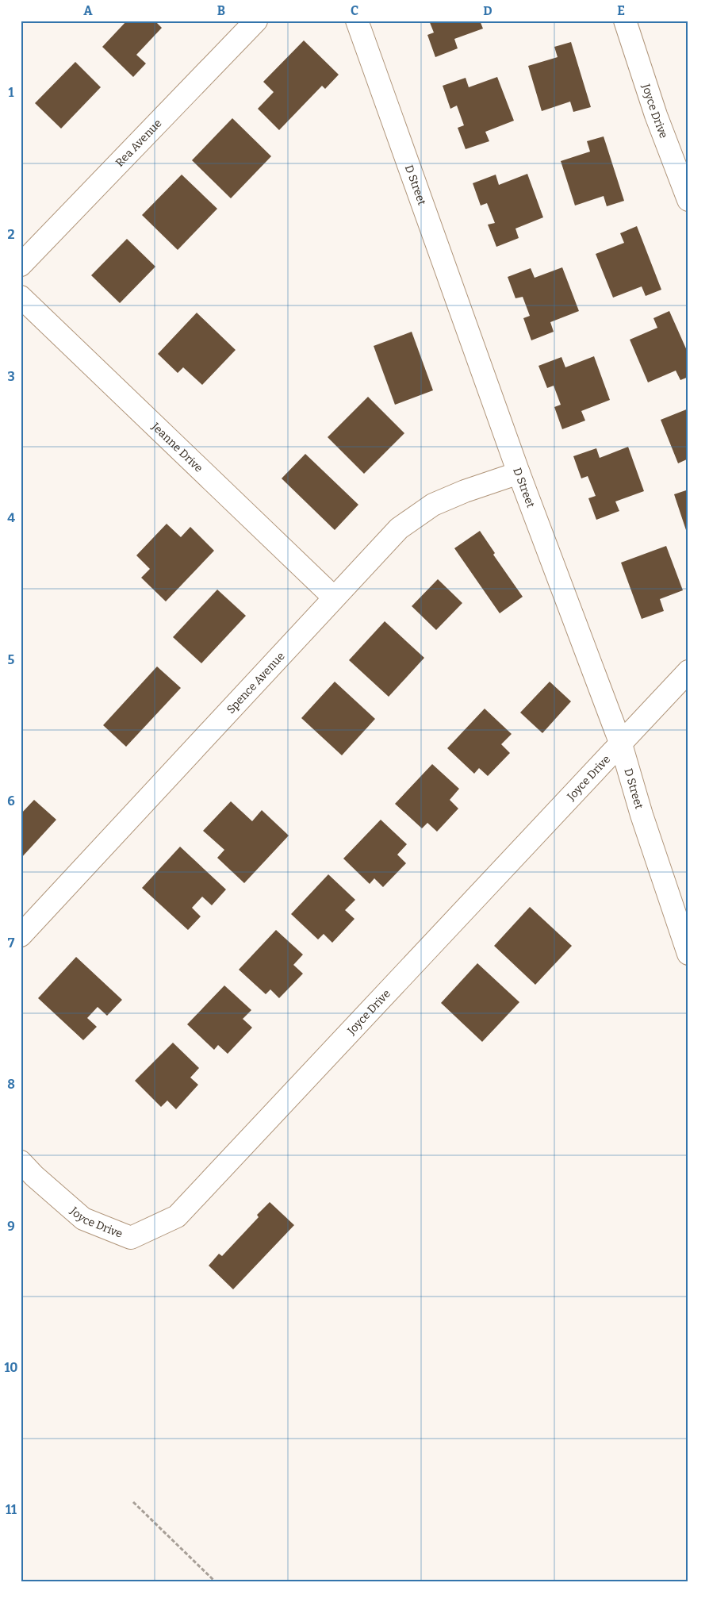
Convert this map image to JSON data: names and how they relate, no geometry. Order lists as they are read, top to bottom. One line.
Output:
{"streets":{"street":["Joyce Drive","Rea Avenue","D Street","Jeanne Drive","Spence Avenue"]},"crossings":[["Joyce Drive","D Street"],["D Street","Spence Avenue"],["Jeanne Drive","Spence Avenue"]],"grid":{"columns":["A","B","C","D","E"],"rows":["1","2","3","4","5","6","7","8","9","10","11"]}}
